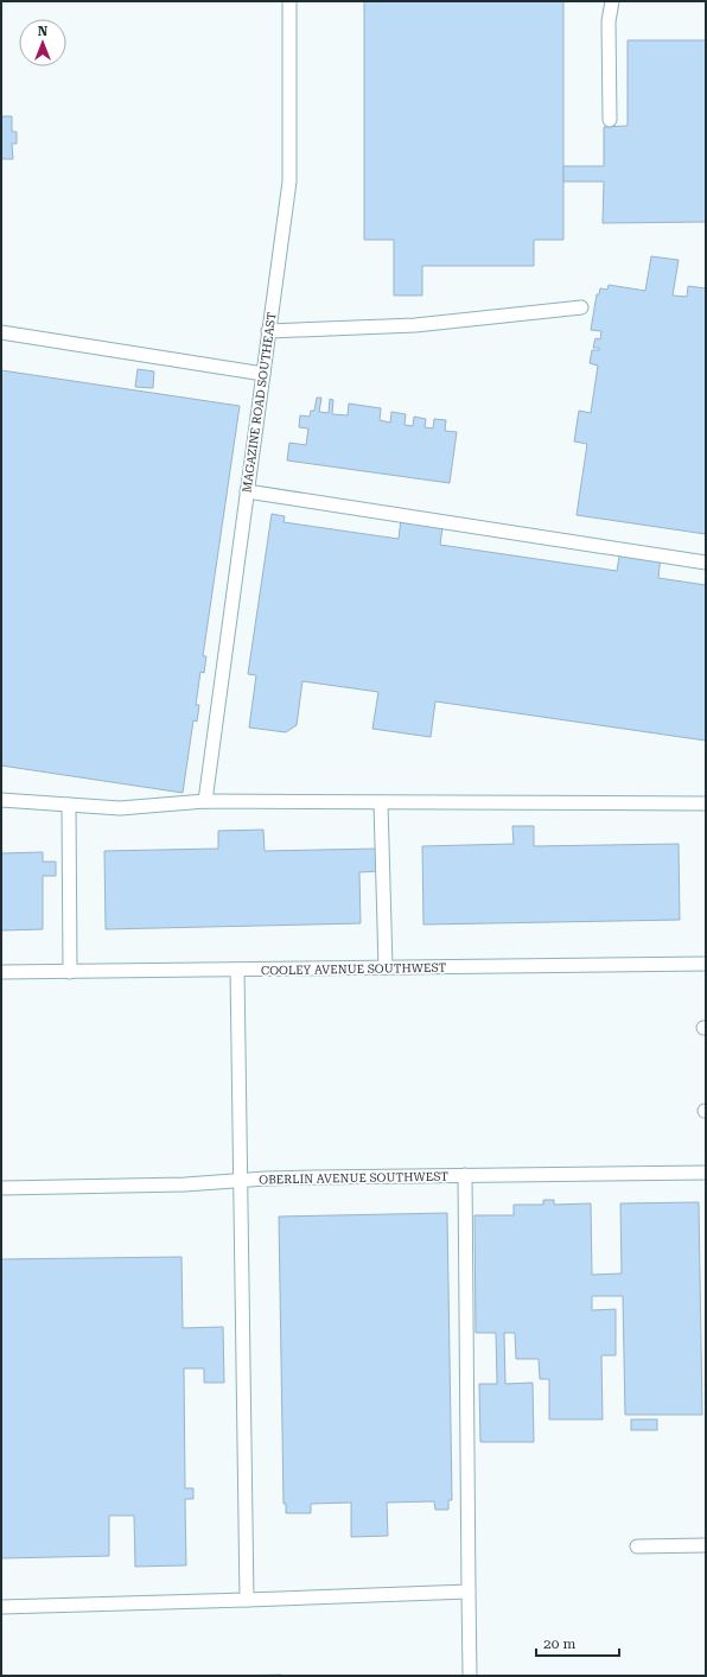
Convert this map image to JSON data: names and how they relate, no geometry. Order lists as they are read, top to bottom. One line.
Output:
{"streets":{"lane":["MAGAZINE ROAD SOUTHEAST","COOLEY AVENUE SOUTHWEST","OBERLIN AVENUE SOUTHWEST"]},"scale_bar":"20 m","north":"top"}
